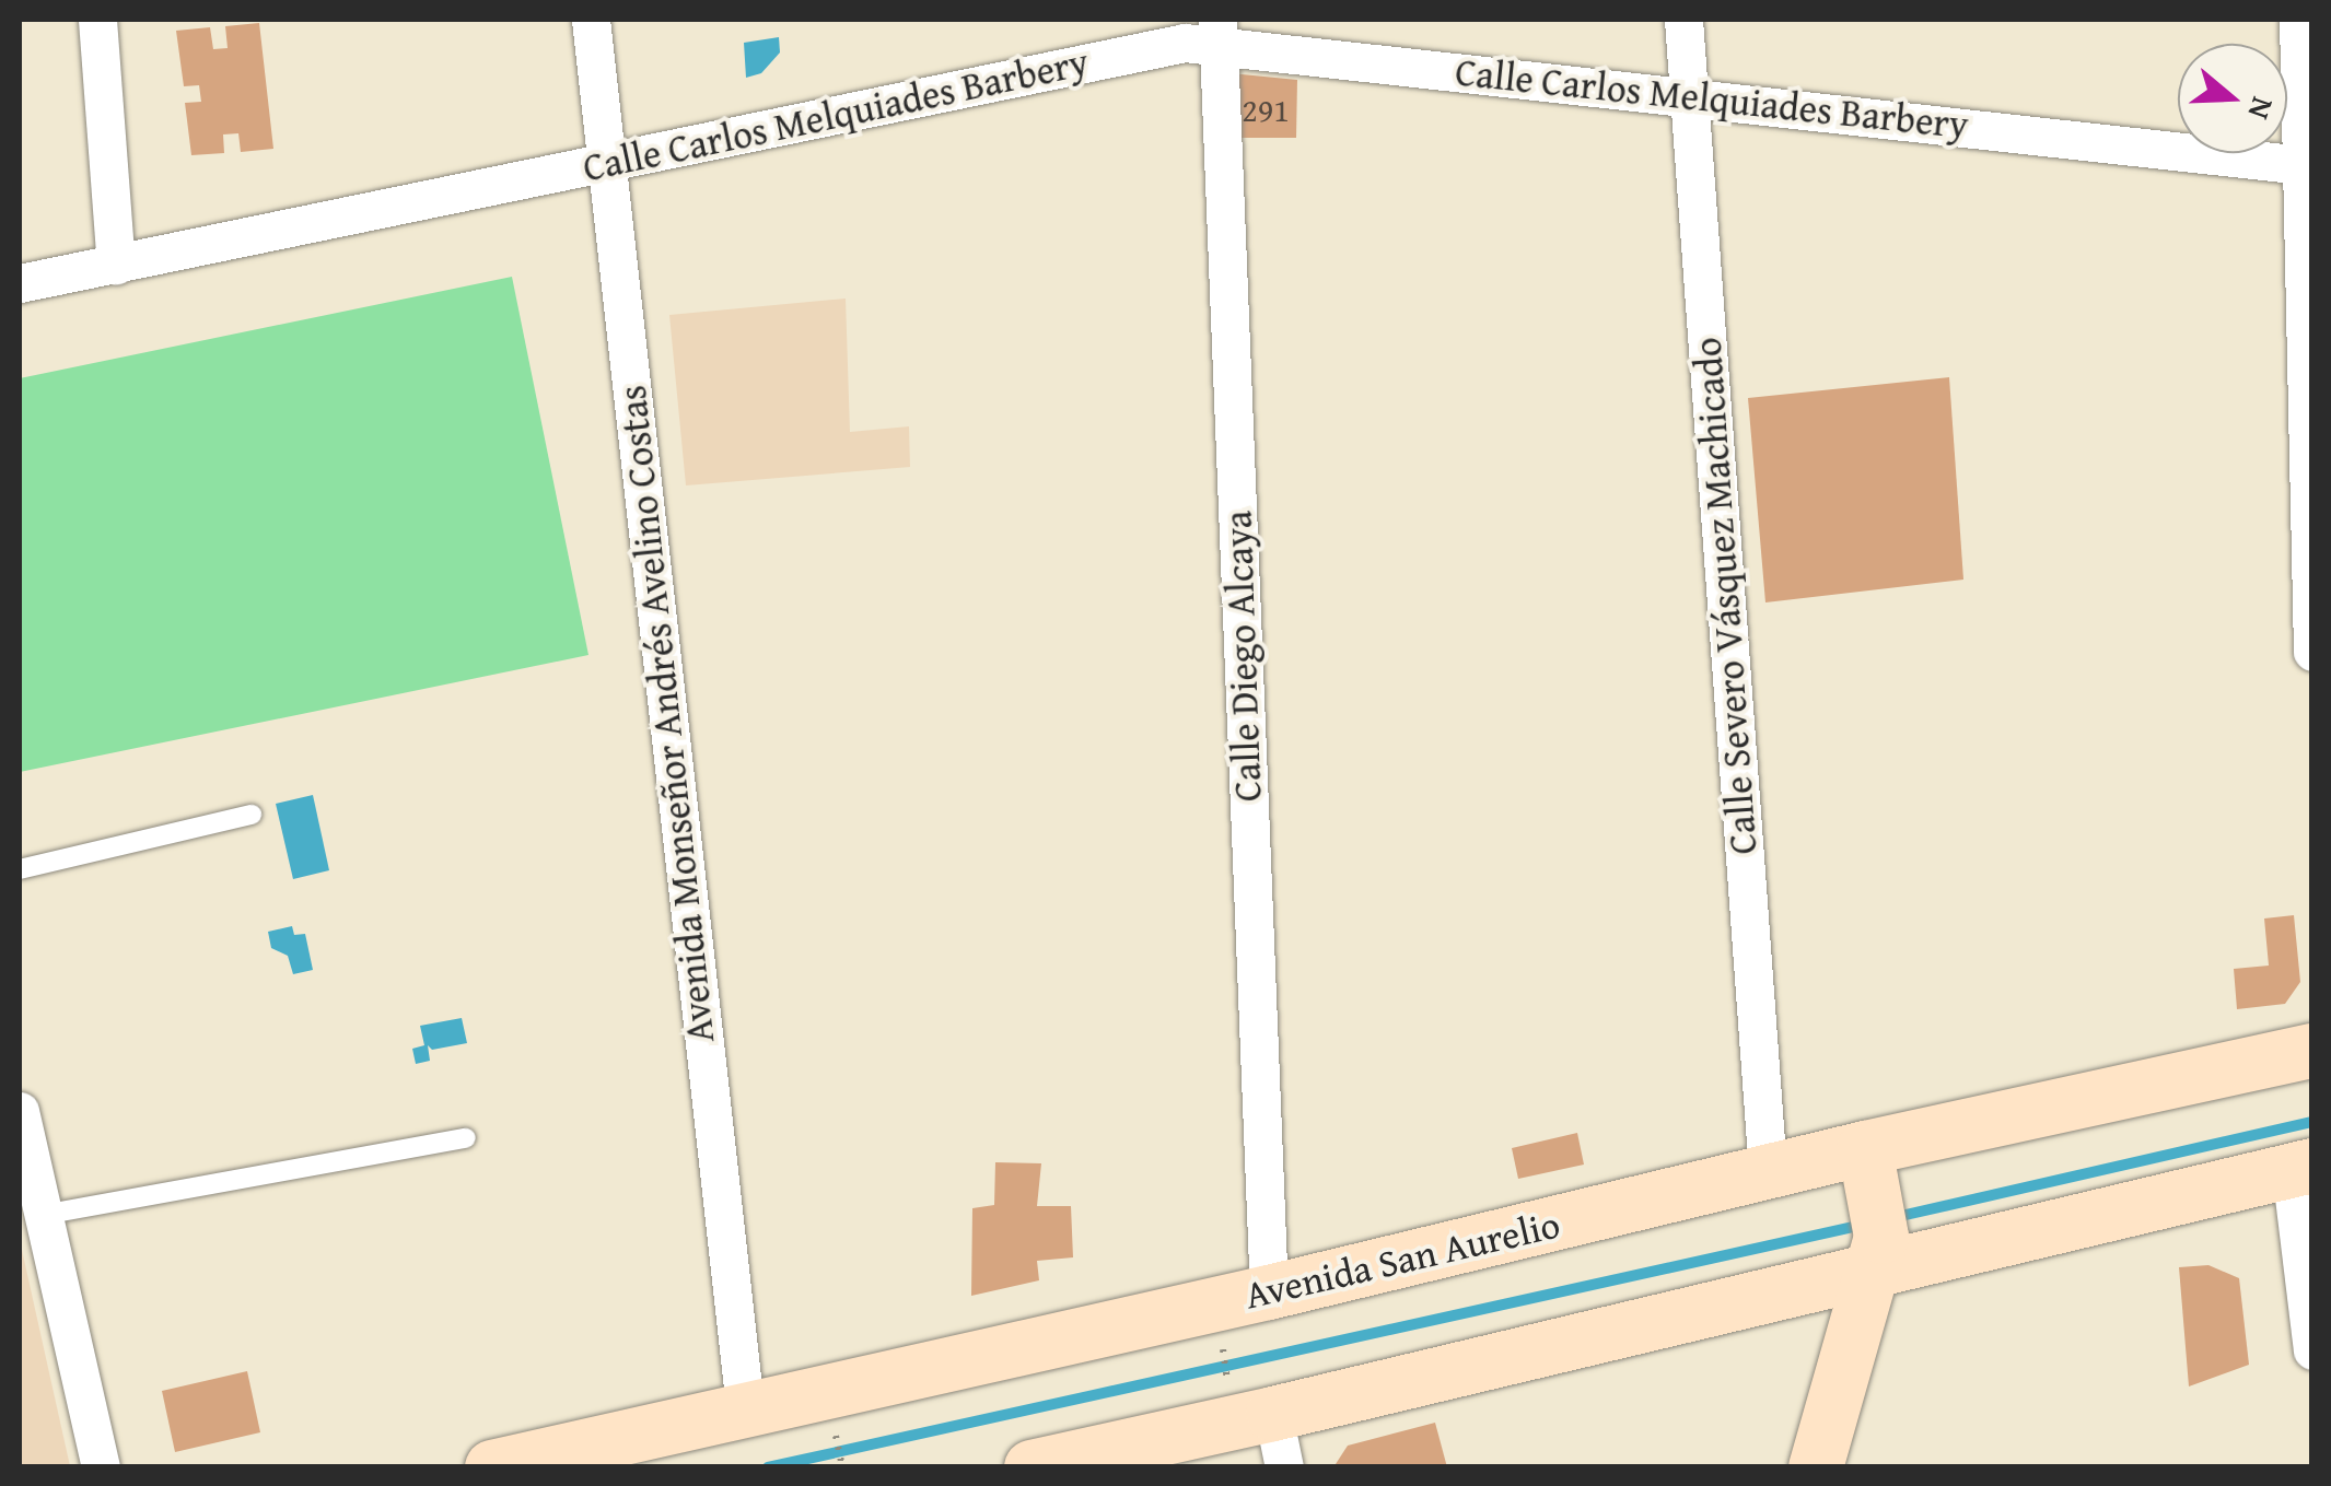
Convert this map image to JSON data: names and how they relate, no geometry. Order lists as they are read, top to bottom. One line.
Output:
{"streets":{"main road":["Avenida San Aurelio"],"street":["Calle Carlos Melquiades Barbery","Calle Severo Vásquez Machicado","Calle Diego Alcaya","Avenida Monseñor Andrés Avelino Costas"]},"crossings":[["Calle Carlos Melquiades Barbery","Calle Severo Vásquez Machicado"],["Calle Carlos Melquiades Barbery","Calle Diego Alcaya"],["Calle Carlos Melquiades Barbery","Avenida Monseñor Andrés Avelino Costas"],["Calle Severo Vásquez Machicado","Avenida San Aurelio"],["Calle Diego Alcaya","Avenida San Aurelio"],["Avenida Monseñor Andrés Avelino Costas","Avenida San Aurelio"]],"house_numbers":["291"],"north":"right"}
